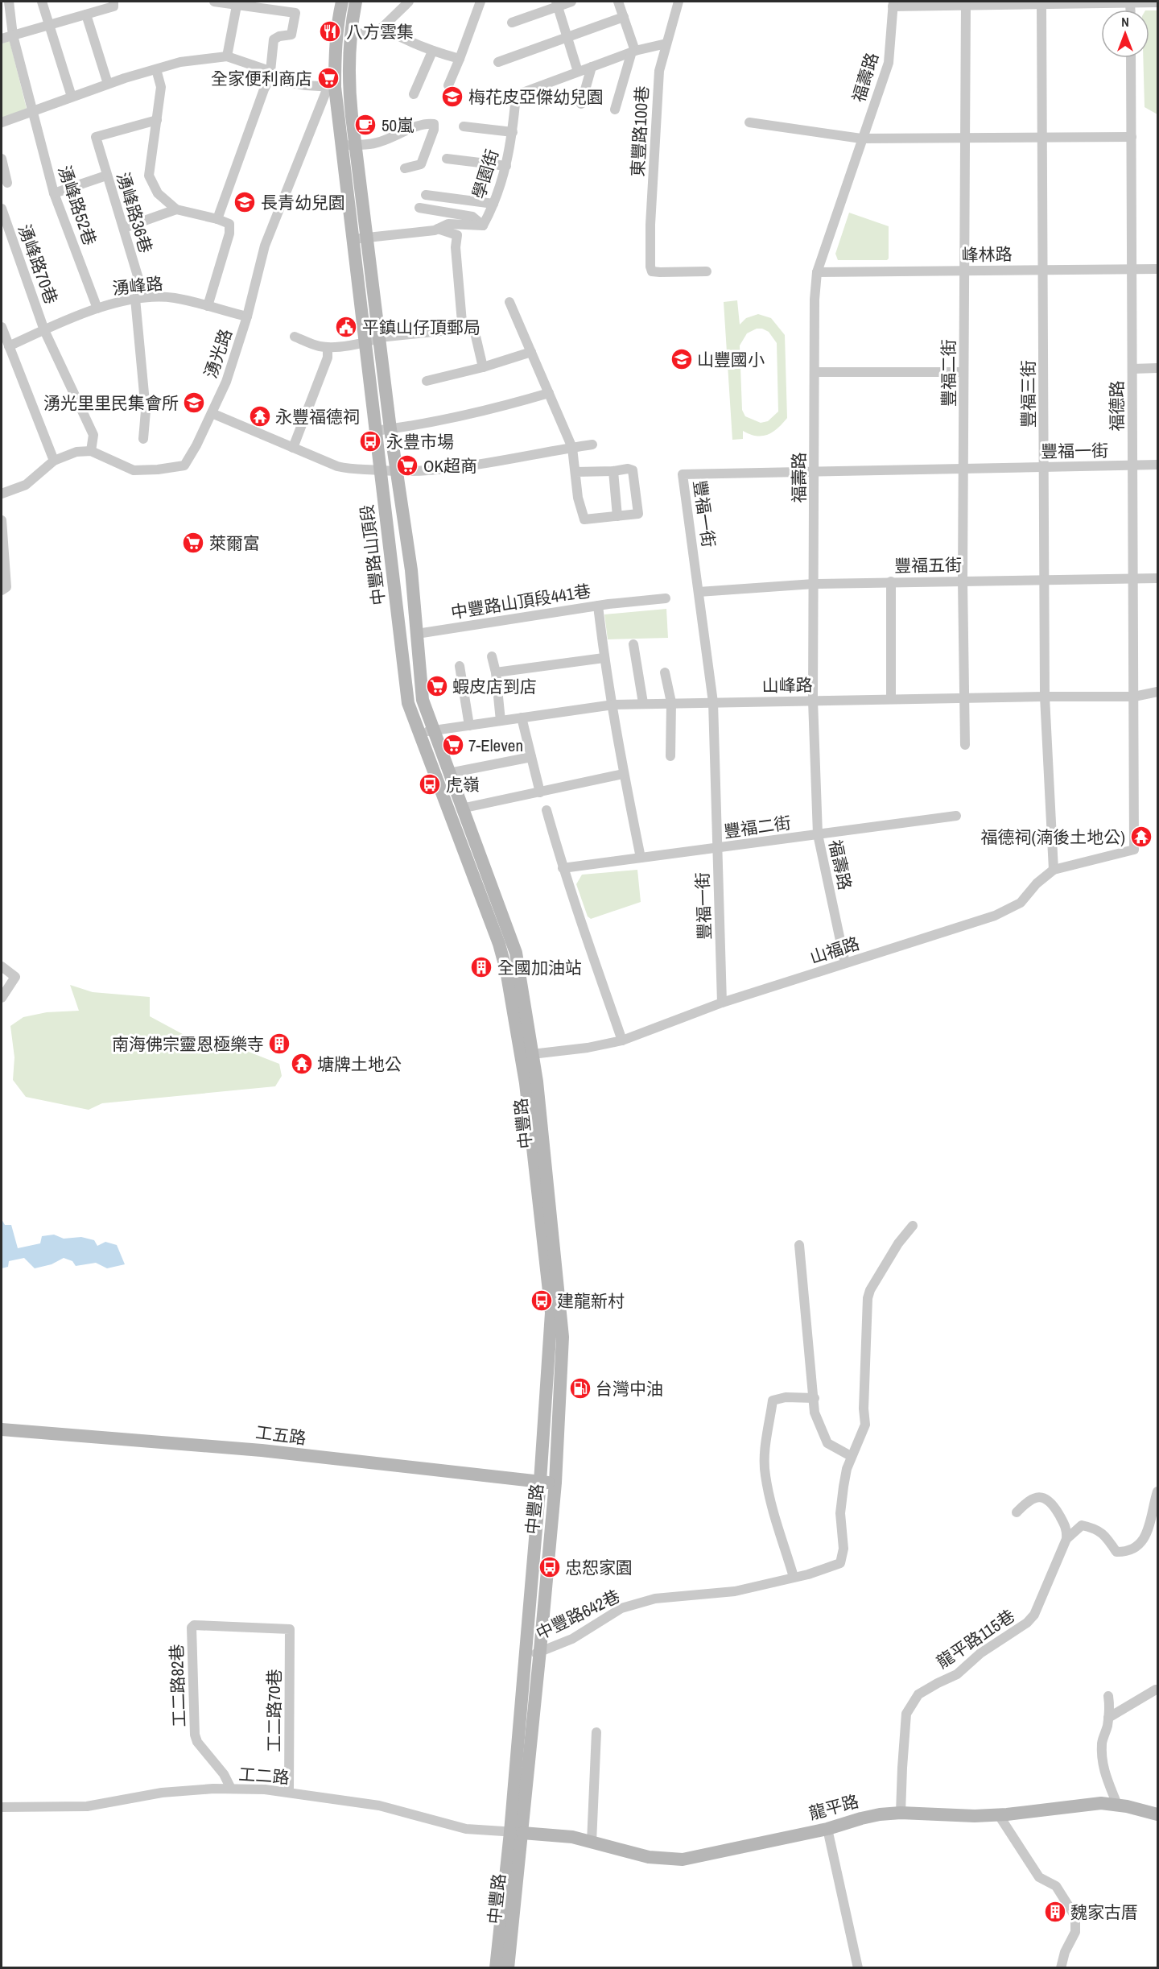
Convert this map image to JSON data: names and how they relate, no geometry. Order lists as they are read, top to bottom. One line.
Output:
{"streets":{"main road":["中豐路山頂段","中豐路","工五路","龍平路"],"street":["福壽路","東豐路100巷","學園街","湧峰路52巷","湧峰路36巷","峰林路","湧峰路70巷","湧峰路","湧光路","豐福二街","豐福三街","福德路","豐福一街","豐福五街","中豐路山頂段441巷","山峰路","山福路","中豐路642巷","龍平路115巷","工二路82巷","工二路70巷","工二路"]},"crossings":[["福壽路","峰林路"],["福壽路","豐福二街"],["福壽路","豐福一街"],["福壽路","豐福五街"],["福壽路","山峰路"],["福壽路","山福路"],["湧峰路52巷","湧峰路"],["湧峰路36巷","湧峰路"],["峰林路","豐福二街"],["峰林路","豐福三街"],["峰林路","福德路"],["湧峰路70巷","湧峰路"],["湧峰路70巷","湧光路"],["湧峰路","湧光路"],["湧光路","中豐路山頂段"],["豐福二街","豐福一街"],["豐福二街","豐福五街"],["豐福二街","山峰路"],["豐福三街","豐福一街"],["豐福三街","豐福五街"],["豐福三街","山峰路"],["豐福三街","山福路"],["福德路","豐福一街"],["福德路","豐福五街"],["福德路","山峰路"],["福德路","山福路"],["豐福一街","豐福五街"],["豐福一街","山峰路"],["豐福一街","山福路"],["中豐路山頂段","中豐路山頂段441巷"],["中豐路山頂段","山峰路"],["中豐路山頂段","山福路"],["中豐路山頂段","中豐路"],["山福路","中豐路"],["中豐路","工五路"],["中豐路","中豐路642巷"],["中豐路","工二路"],["中豐路","龍平路"],["龍平路115巷","龍平路"],["工二路82巷","工二路70巷"],["工二路82巷","工二路"],["工二路70巷","工二路"],["工二路","龍平路"]],"places":{"restaurant":["八方雲集"],"supermarket":["全家便利商店","OK超商","萊爾富","蝦皮店到店","7-Eleven"],"school or university":["梅花皮亞傑幼兒園","長青幼兒園","山豐國小","湧光里里民集會所"],"cafe":["50嵐"],"public building":["平鎮山仔頂郵局"],"temple":["永豐福德祠","福德祠(湳後土地公)","塘牌土地公"],"bus stop":["永豊市場","虎嶺","建龍新村","忠恕家園"],"building":["全國加油站","南海佛宗靈恩極樂寺","魏家古厝"],"fuel station":["台灣中油"]},"north":"top"}
